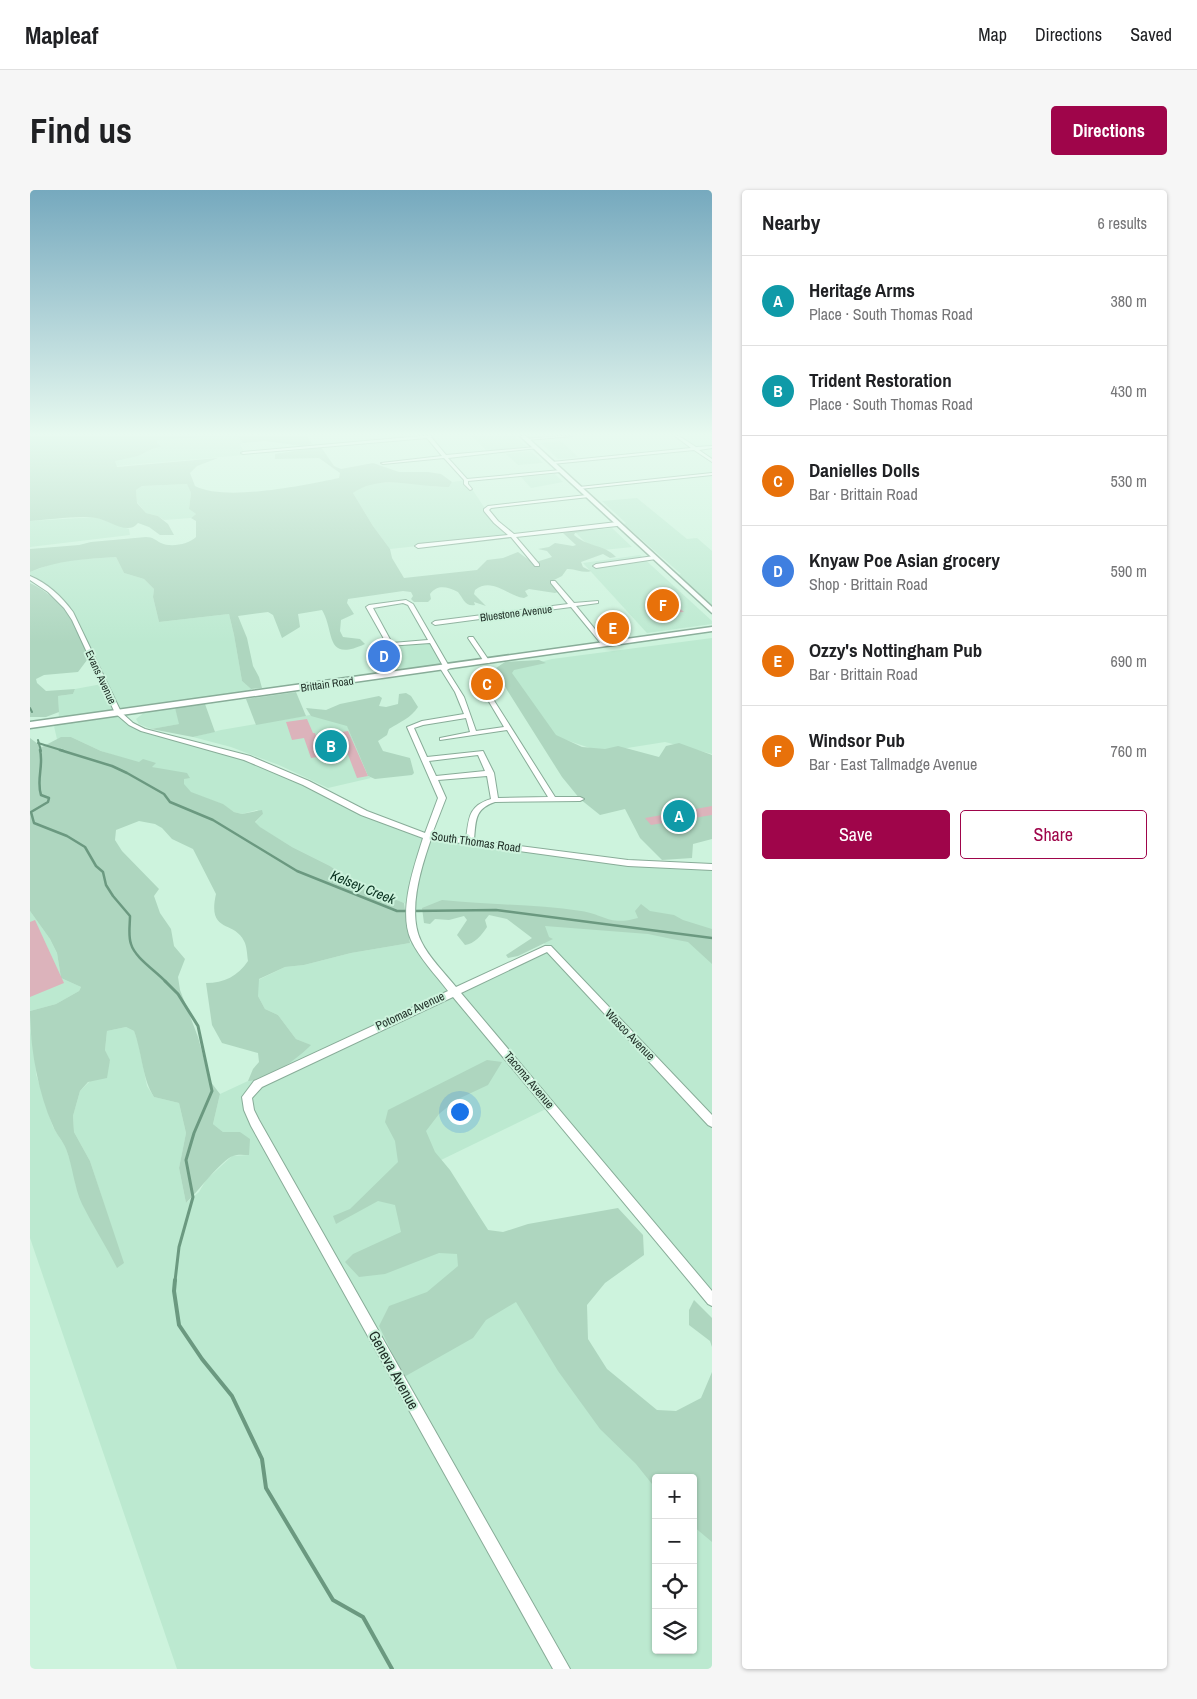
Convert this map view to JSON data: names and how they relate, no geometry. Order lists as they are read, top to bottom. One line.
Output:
{"streets":{"main road":["Brittain Road"],"street":["Bluestone Avenue","Evans Avenue","South Thomas Road","Potomac Avenue","Wasco Avenue","Tacoma Avenue","Geneva Avenue"]},"crossings":[["Evans Avenue","Brittain Road"],["Evans Avenue","South Thomas Road"],["South Thomas Road","Tacoma Avenue"],["Potomac Avenue","Wasco Avenue"],["Potomac Avenue","Tacoma Avenue"],["Potomac Avenue","Geneva Avenue"]],"water":["Kelsey Creek"],"page":{"header":"Mapleaf","nav":["Map","Directions","Saved"],"buttons":["Directions",["Save","Share"]],"title":"Find us","heading":["Nearby","6 results"],"list":[{"mark":"A","name":"Heritage Arms","note":"Place · South Thomas Road","value":"380 m"},{"mark":"B","name":"Trident Restoration","note":"Place · South Thomas Road","value":"430 m"},{"mark":"C","name":"Danielles Dolls","note":"Bar · Brittain Road","value":"530 m"},{"mark":"D","name":"Knyaw Poe Asian grocery","note":"Shop · Brittain Road","value":"590 m"},{"mark":"E","name":"Ozzy's Nottingham Pub","note":"Bar · Brittain Road","value":"690 m"},{"mark":"F","name":"Windsor Pub","note":"Bar · East Tallmadge Avenue","value":"760 m"}],"pins":["F","E","D","C","B","A"],"map_buttons":["+","−"]}}
